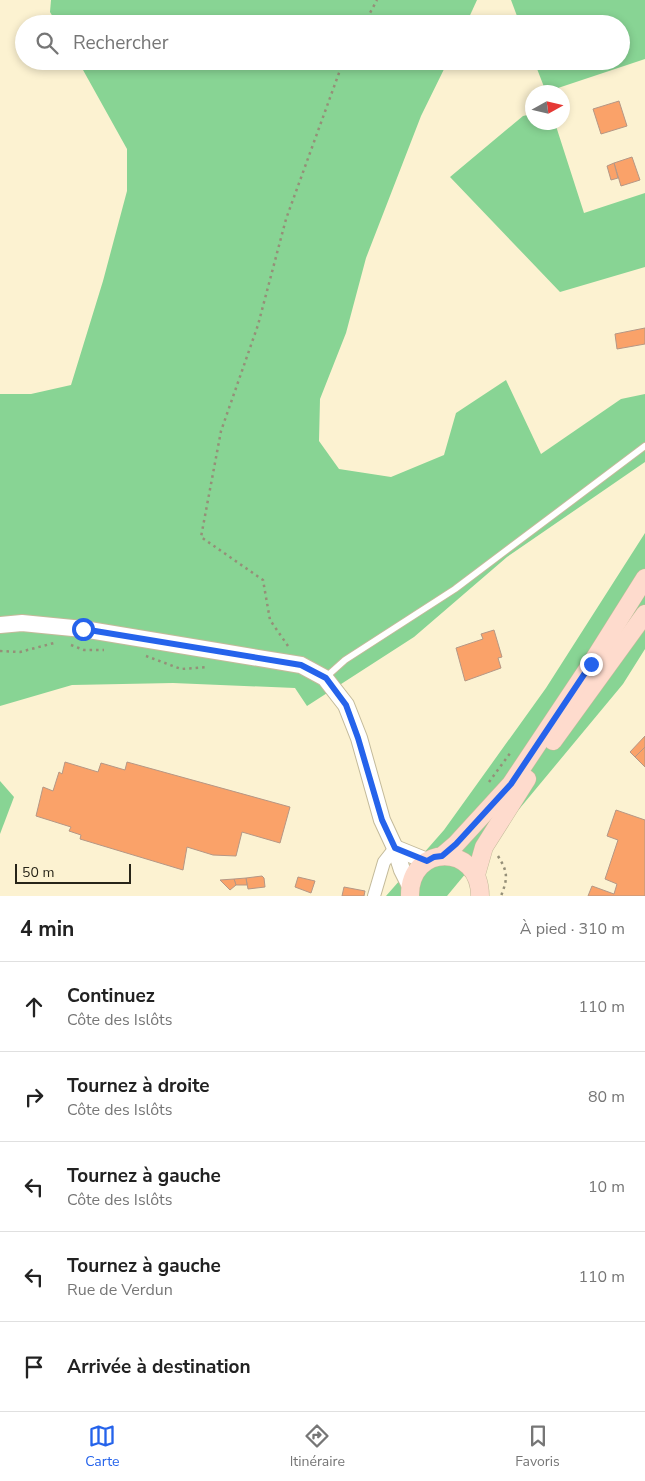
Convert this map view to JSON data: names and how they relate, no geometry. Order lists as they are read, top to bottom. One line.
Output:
{"scale_bar":"50 m","north":"right","page":{"search":"Rechercher","scale":"50 m","heading":["4 min","À pied · 310 m"],"list":[["Continuez","Côte des Islôts","110 m"],["Tournez à droite","Côte des Islôts","80 m"],["Tournez à gauche","Côte des Islôts","10 m"],["Tournez à gauche","Rue de Verdun","110 m"],"Arrivée à destination"],"nav":["Carte","Itinéraire","Favoris"]}}
